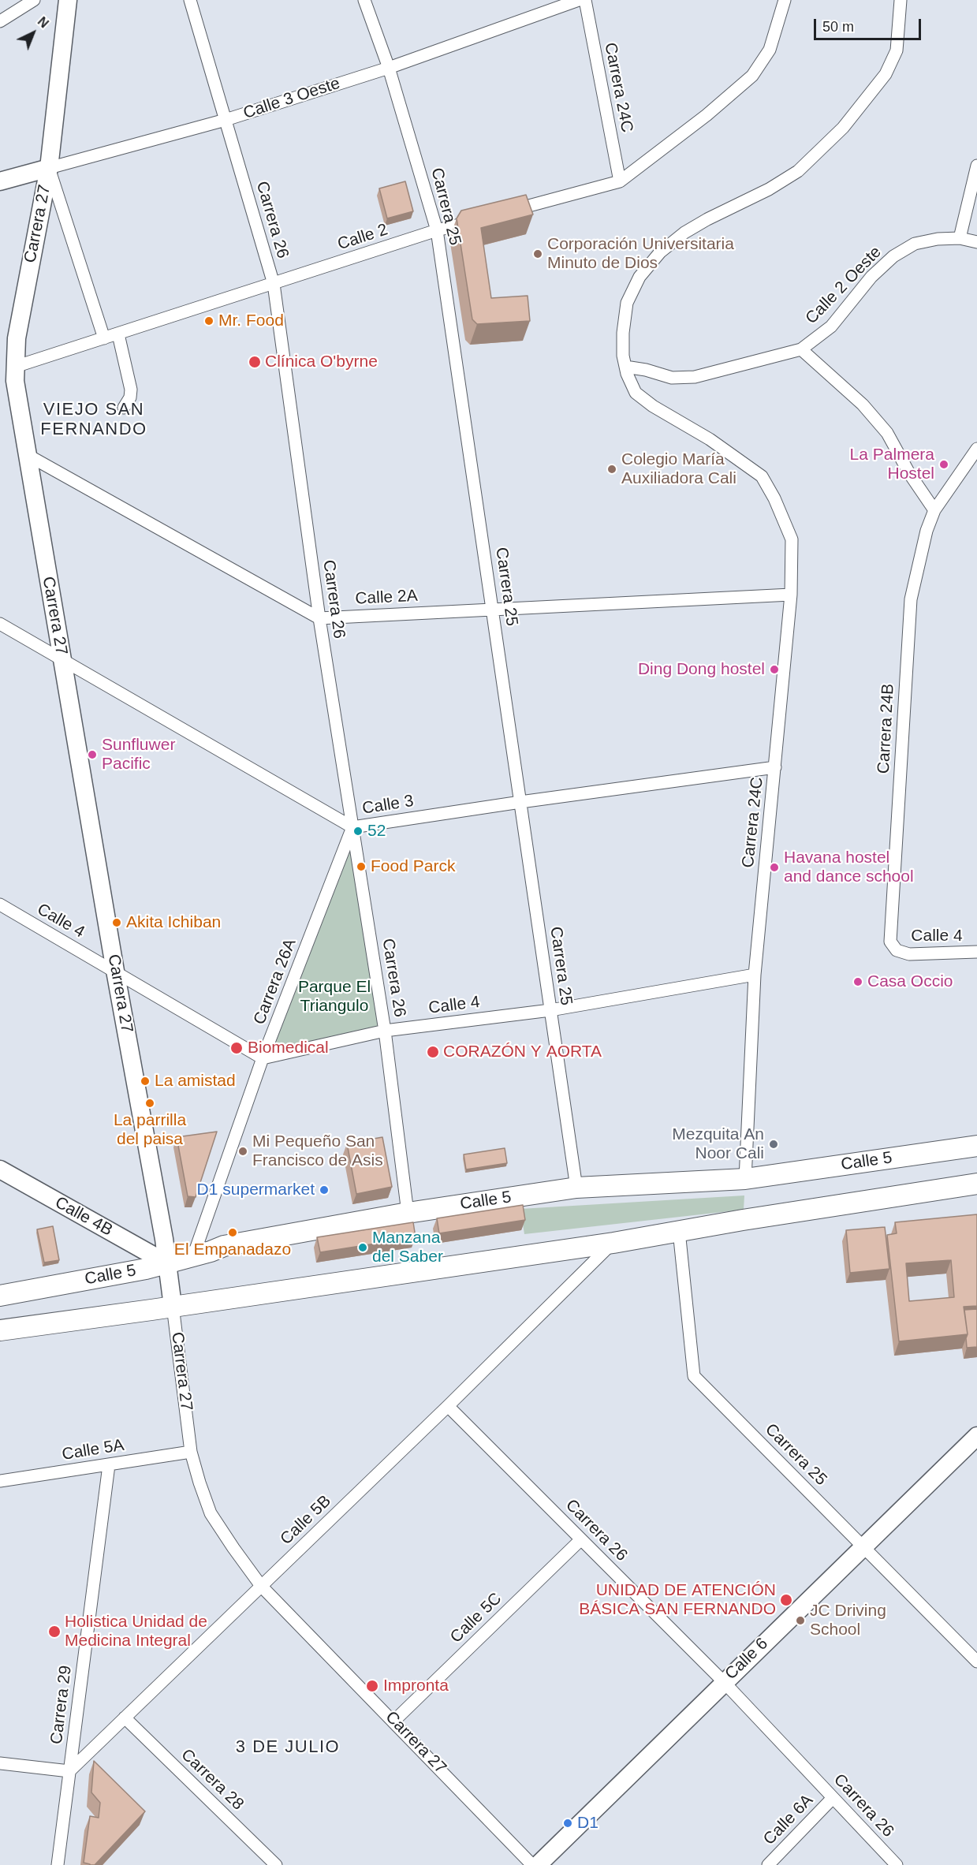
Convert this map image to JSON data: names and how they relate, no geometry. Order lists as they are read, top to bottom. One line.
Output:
{"streets":{"main road":["Calle 5"],"street":["Carrera 24C","Calle 3 Oeste","Carrera 25","Carrera 26","Carrera 27","Calle 2","Calle 2 Oeste","Calle 2A","Carrera 24B","Calle 3","Calle 4","Carrera 26A","Calle 4B","Calle 5A","Calle 5B","Calle 5C","Calle 6","Carrera 29","Carrera 28","Calle 6A"]},"crossings":[["Carrera 24C","Calle 2 Oeste"],["Carrera 24C","Calle 2A"],["Carrera 24C","Calle 3"],["Carrera 24C","Calle 4"],["Carrera 24C","Calle 5"],["Calle 3 Oeste","Carrera 25"],["Calle 3 Oeste","Carrera 26"],["Calle 3 Oeste","Carrera 27"],["Carrera 25","Calle 2"],["Carrera 25","Calle 2A"],["Carrera 25","Calle 3"],["Carrera 25","Calle 4"],["Carrera 25","Calle 5"],["Carrera 25","Calle 6"],["Carrera 26","Calle 2"],["Carrera 26","Calle 2A"],["Carrera 26","Calle 3"],["Carrera 26","Calle 4"],["Carrera 26","Carrera 26A"],["Carrera 26","Calle 5"],["Carrera 26","Calle 5B"],["Carrera 26","Calle 5C"],["Carrera 26","Calle 6"],["Carrera 26","Calle 6A"],["Carrera 27","Calle 2"],["Carrera 27","Calle 3"],["Carrera 27","Calle 4"],["Carrera 27","Calle 5"],["Carrera 27","Calle 4B"],["Carrera 27","Calle 5A"],["Carrera 27","Calle 5B"],["Carrera 27","Calle 5C"],["Carrera 24B","Calle 4"],["Calle 3","Carrera 26A"],["Calle 4","Carrera 26A"],["Carrera 26A","Calle 5"],["Calle 5","Calle 4B"],["Calle 5A","Carrera 29"],["Calle 5B","Carrera 29"],["Calle 5B","Carrera 28"]],"districts":["VIEJO SAN FERNANDO","3 DE JULIO"],"parks":["Parque El Triangulo"],"places":["Corporación Universitaria Minuto de Dios","Mr. Food","Clínica O'byrne","La Palmera Hostel","Colegio María Auxiliadora Cali","Ding Dong hostel","Sunfluwer Pacific","52","Food Parck","Havana hostel and dance school","Akita Ichiban","Casa Occio","Biomedical","CORAZÓN Y AORTA","La amistad","La parrilla del paisa","Mezquita An Noor Cali","Mi Pequeño San Francisco de Asis","D1 supermarket","El Empanadazo","Manzana del Saber","UNIDAD DE ATENCIÓN BÁSICA SAN FERNANDO","JC Driving School","Holistica Unidad de Medicina Integral","Impronta","D1"],"scale_bar":"50 m","north":"top right"}
